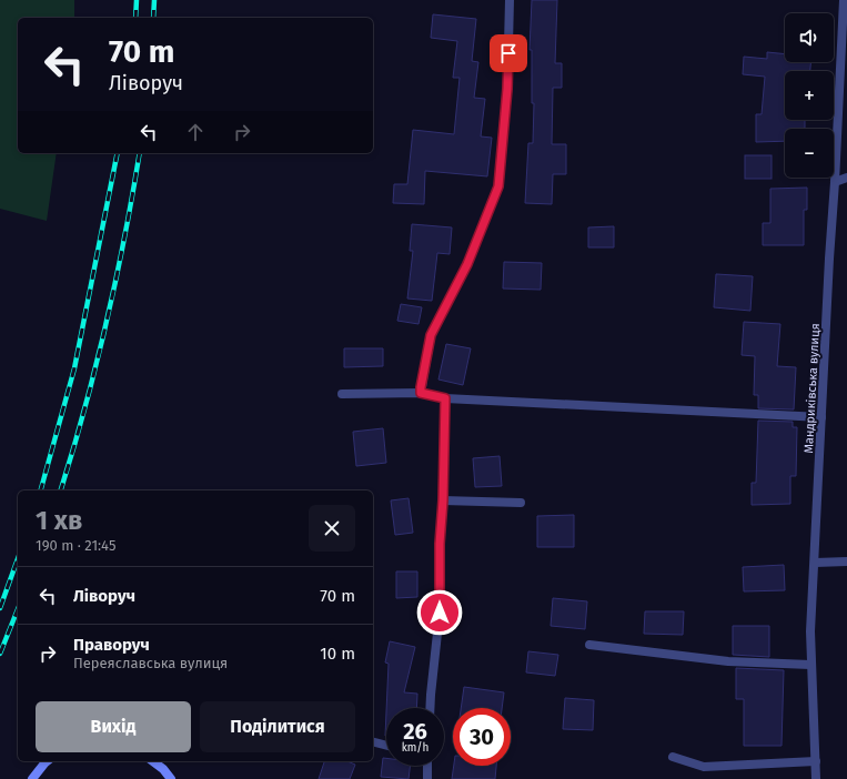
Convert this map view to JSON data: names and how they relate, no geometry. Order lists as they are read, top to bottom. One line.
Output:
{"streets":{"street":["Мандриківська вулиця"]},"page":{"map_buttons":["+","−"],"turn":["70 m","Ліворуч"],"heading":["1 хв","190 m · 21:45"],"list":[{"name":"Ліворуч","value":"70 m"},{"name":"Праворуч","note":"Переяславська вулиця","value":"10 m"}],"buttons":["Вихід","Поділитися"],"speed":"26 km/h","limit":"30"}}
